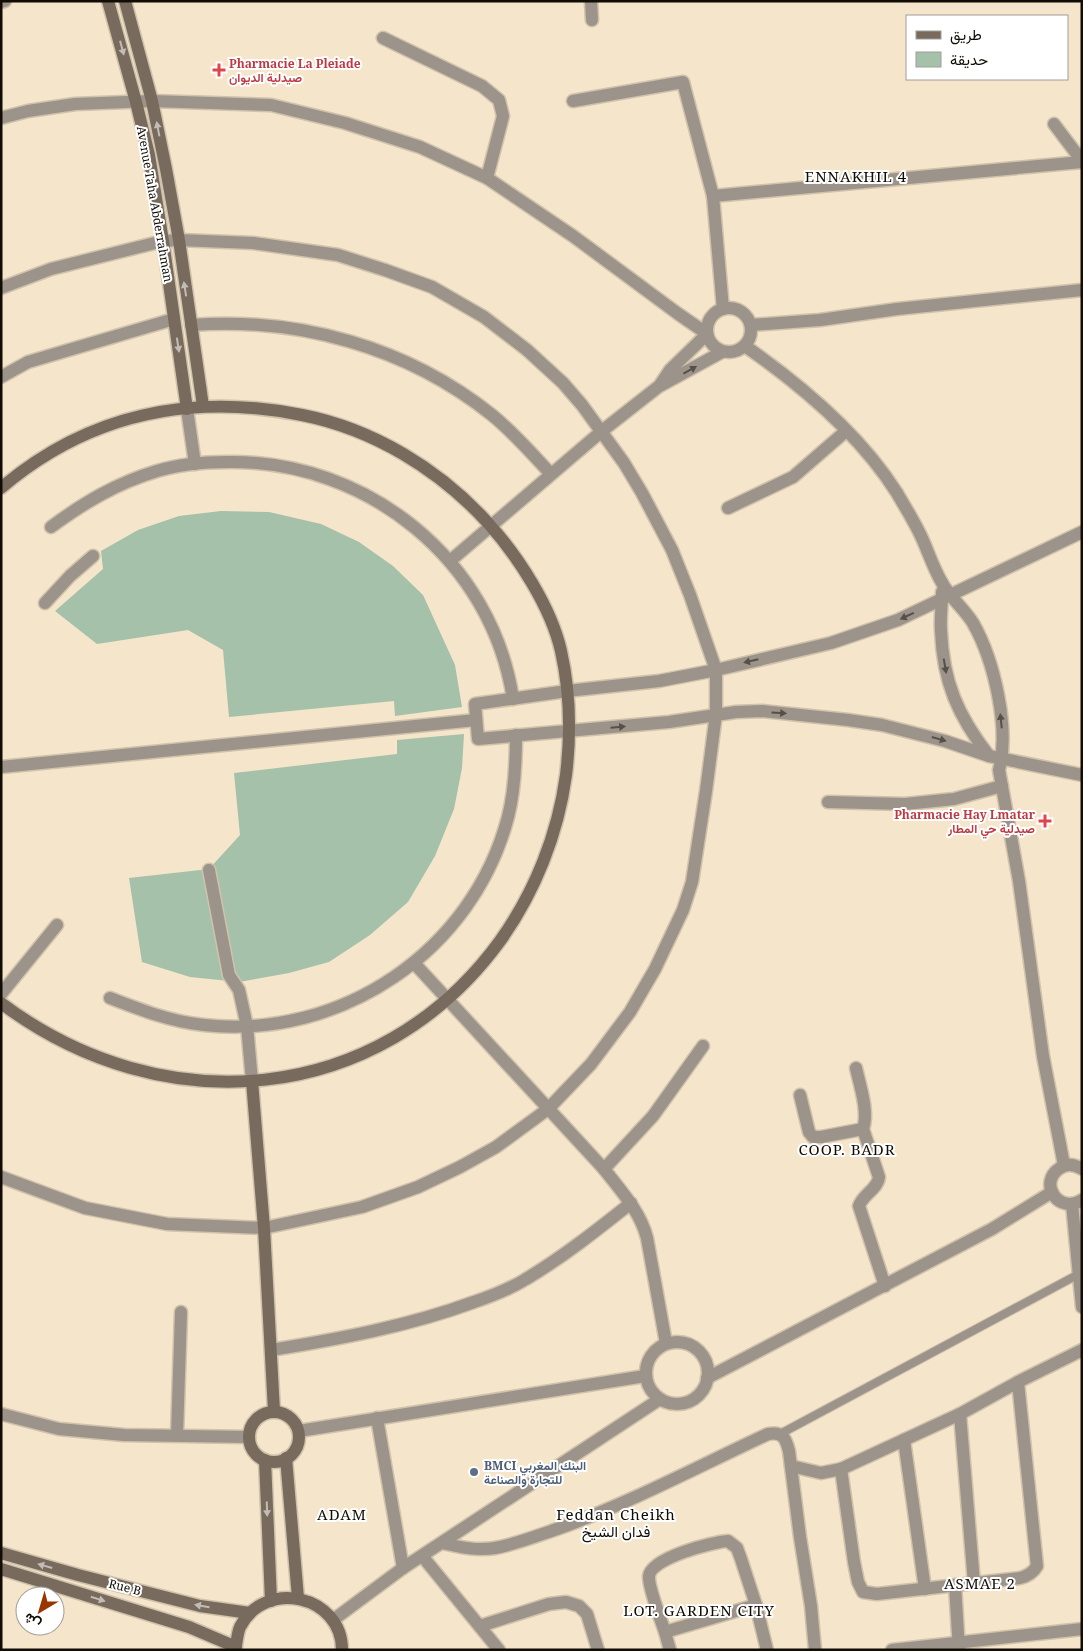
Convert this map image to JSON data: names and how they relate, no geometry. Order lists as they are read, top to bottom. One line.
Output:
{"streets":{"street":["Avenue Taha Abderrahman","Rue B"]},"districts":["ENNAKHIL 4","COOP. BADR","ADAM","Feddan Cheikh فدان الشيخ","ASMAE 2","LOT. GARDEN CITY"],"places":{"health":["Pharmacie La Pleiade صيدلية الديوان","Pharmacie Hay Lmatar صيدلية حي المطار"],"other":["BMCI البنك المغربي للتجارة والصناعة"]},"legend":["طريق","حديقة"],"north":"bottom left"}
